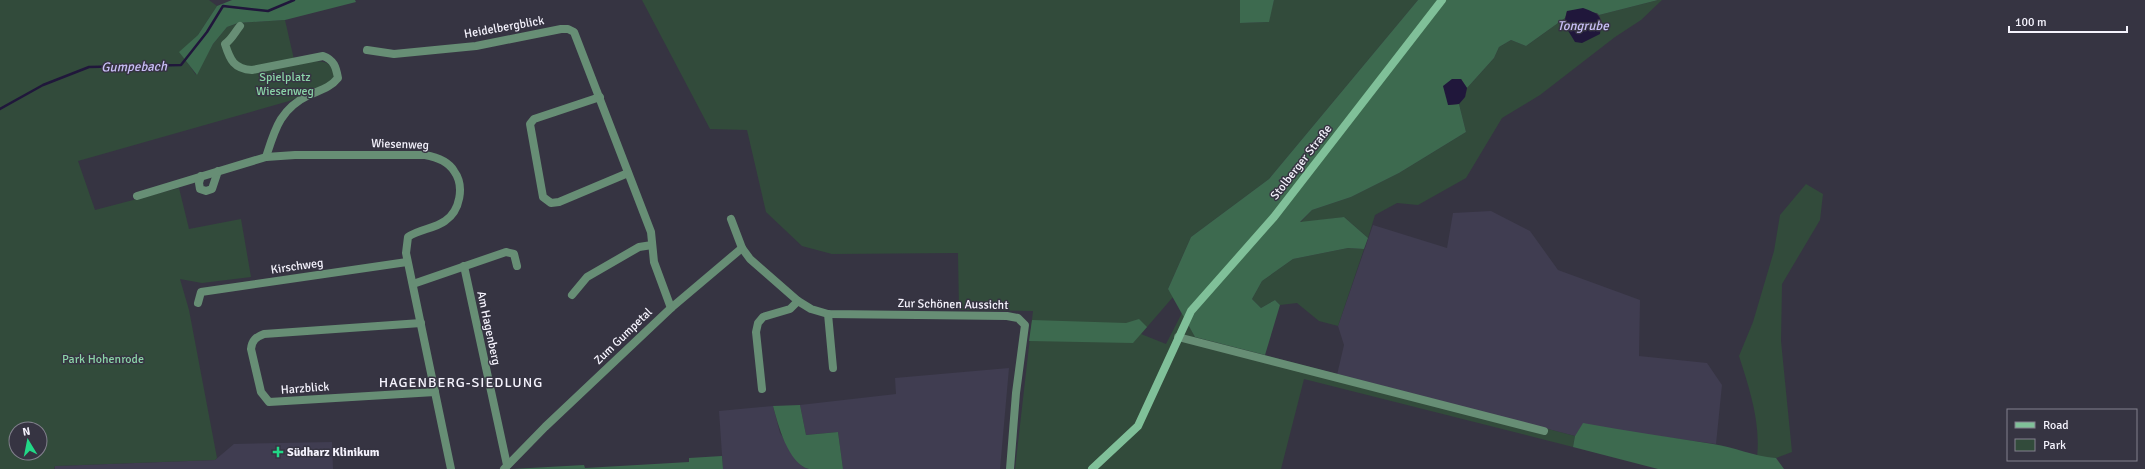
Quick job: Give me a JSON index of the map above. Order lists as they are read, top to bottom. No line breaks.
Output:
{"streets":{"main road":["Stolberger Straße"],"street":["Heidelbergblick","Wiesenweg","Kirschweg","Zur Schönen Aussicht","Am Hagenberg","Zum Gumpetal","Harzblick"]},"crossings":[["Heidelbergblick","Zum Gumpetal"],["Wiesenweg","Kirschweg"],["Zur Schönen Aussicht","Zum Gumpetal"],["Am Hagenberg","Zum Gumpetal"]],"districts":["HAGENBERG-SIEDLUNG"],"water":["Tongrube","Gumpebach"],"parks":["Spielplatz Wiesenweg","Park Hohenrode"],"places":{"health":["Südharz Klinikum"]},"legend":["Road","Park"],"scale_bar":"100 m","north":"top"}
